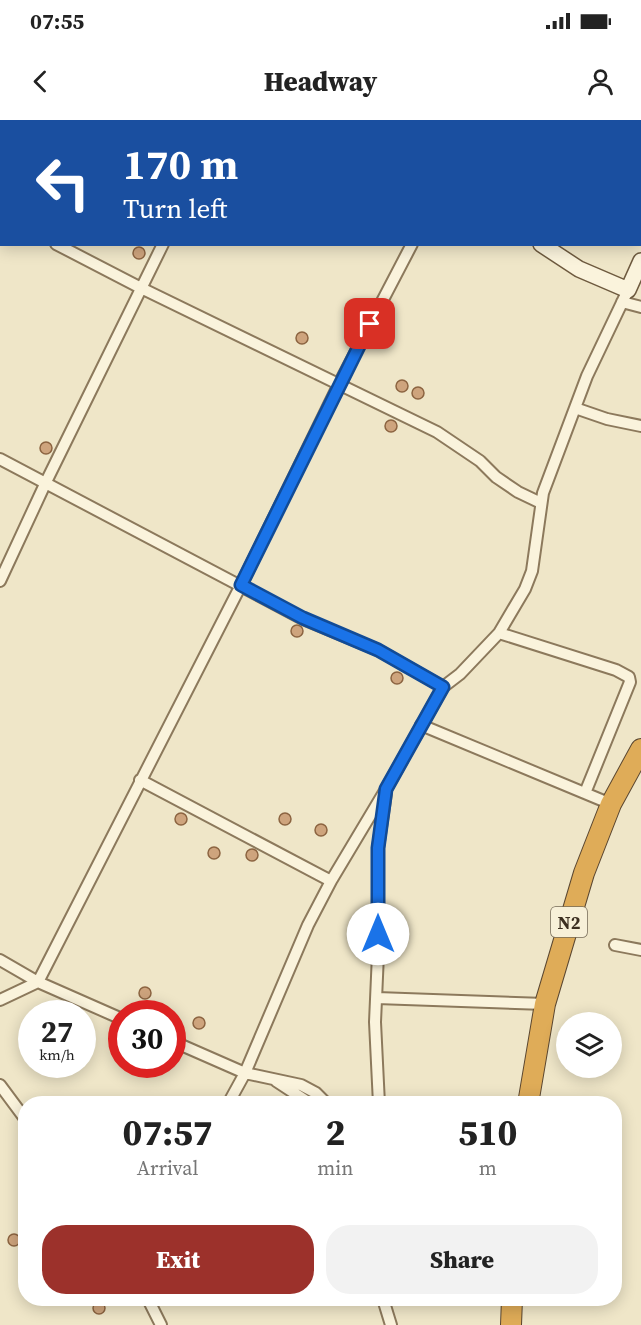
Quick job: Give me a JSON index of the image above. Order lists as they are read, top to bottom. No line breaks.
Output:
{"streets":{"highway":["N2"]},"page":{"status":"07:55","header":"Headway","turn":["170 m","Turn left"],"speed":"27 km/h","limit":"30","eta":["07:57","Arrival","2","min","510","m"],"buttons":["Exit","Share"]}}
